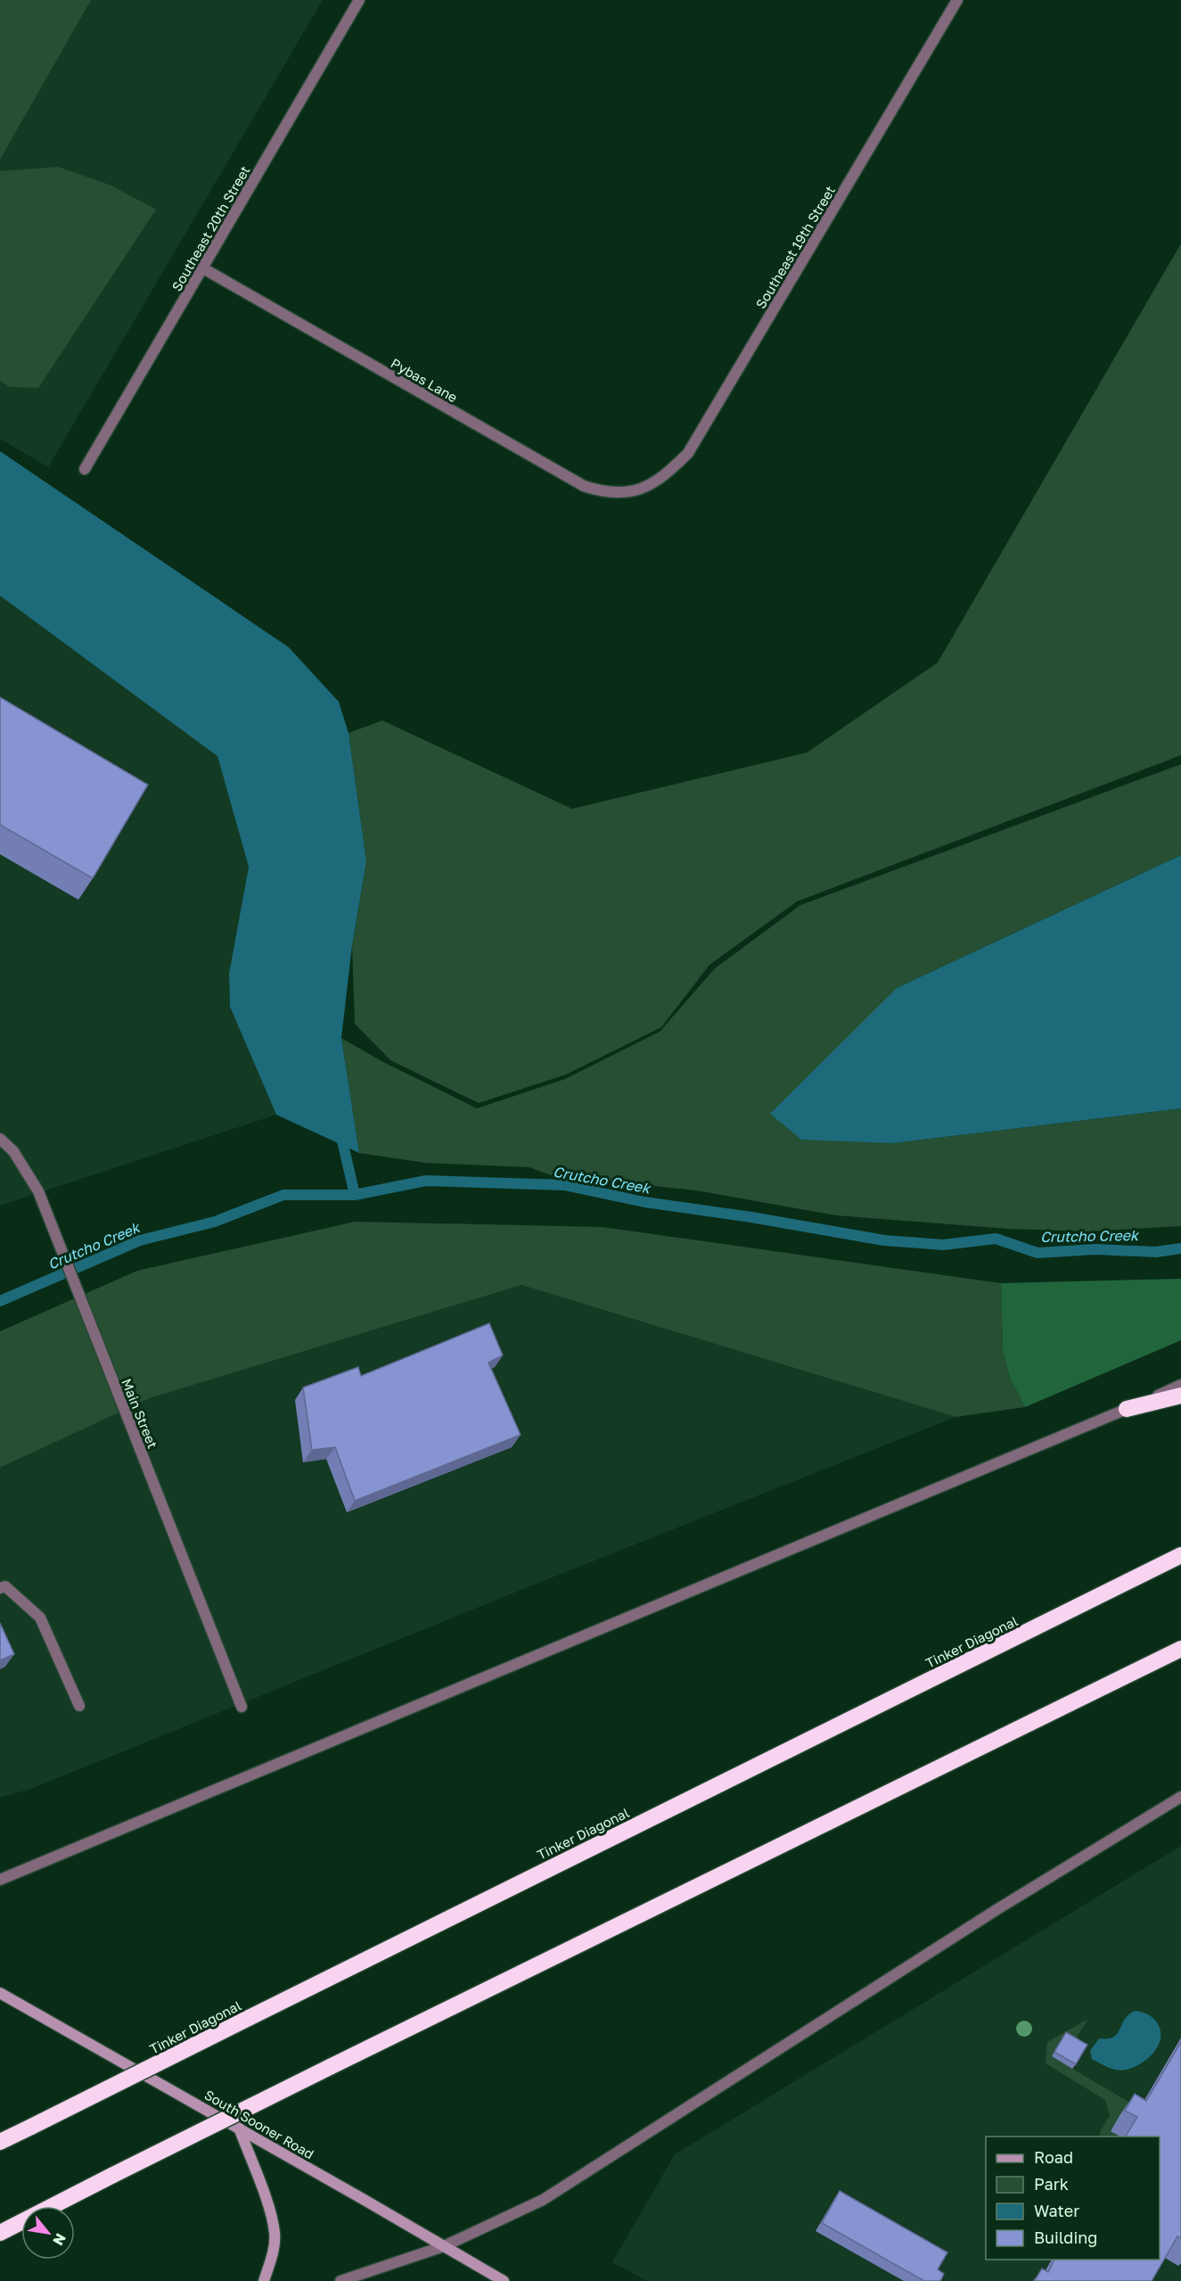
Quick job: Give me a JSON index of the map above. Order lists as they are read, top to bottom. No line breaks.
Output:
{"streets":{"highway":["Tinker Diagonal"],"main road":["South Sooner Road"],"street":["Southeast 20th Street","Southeast 19th Street","Pybas Lane","Main Street"]},"crossings":[["Southeast 20th Street","Pybas Lane"],["Southeast 19th Street","Pybas Lane"]],"water":["Crutcho Creek"],"legend":["Road","Park","Water","Building"],"north":"bottom right"}
